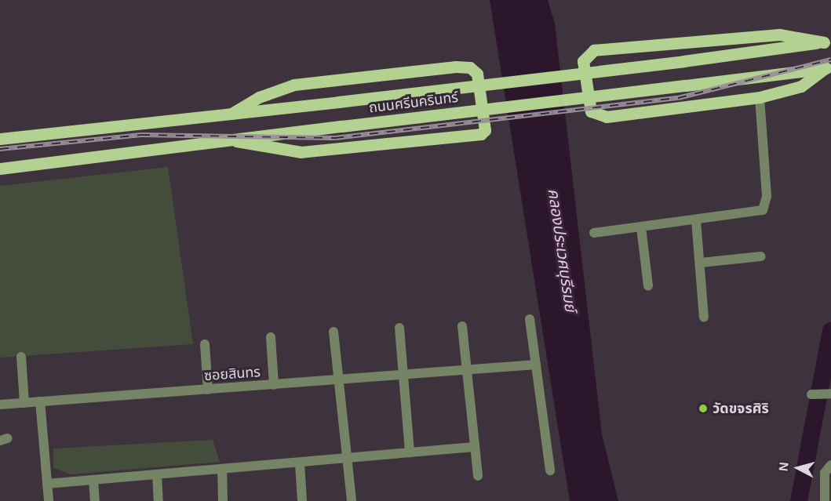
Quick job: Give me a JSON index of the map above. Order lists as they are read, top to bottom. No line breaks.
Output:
{"streets":{"main road":["ถนนศรีนครินทร์"],"street":["ซอยสินทร"]},"water":["คลองประเวศบุรีรมย์"],"places":["วัดขจรศิริ"],"north":"left"}
